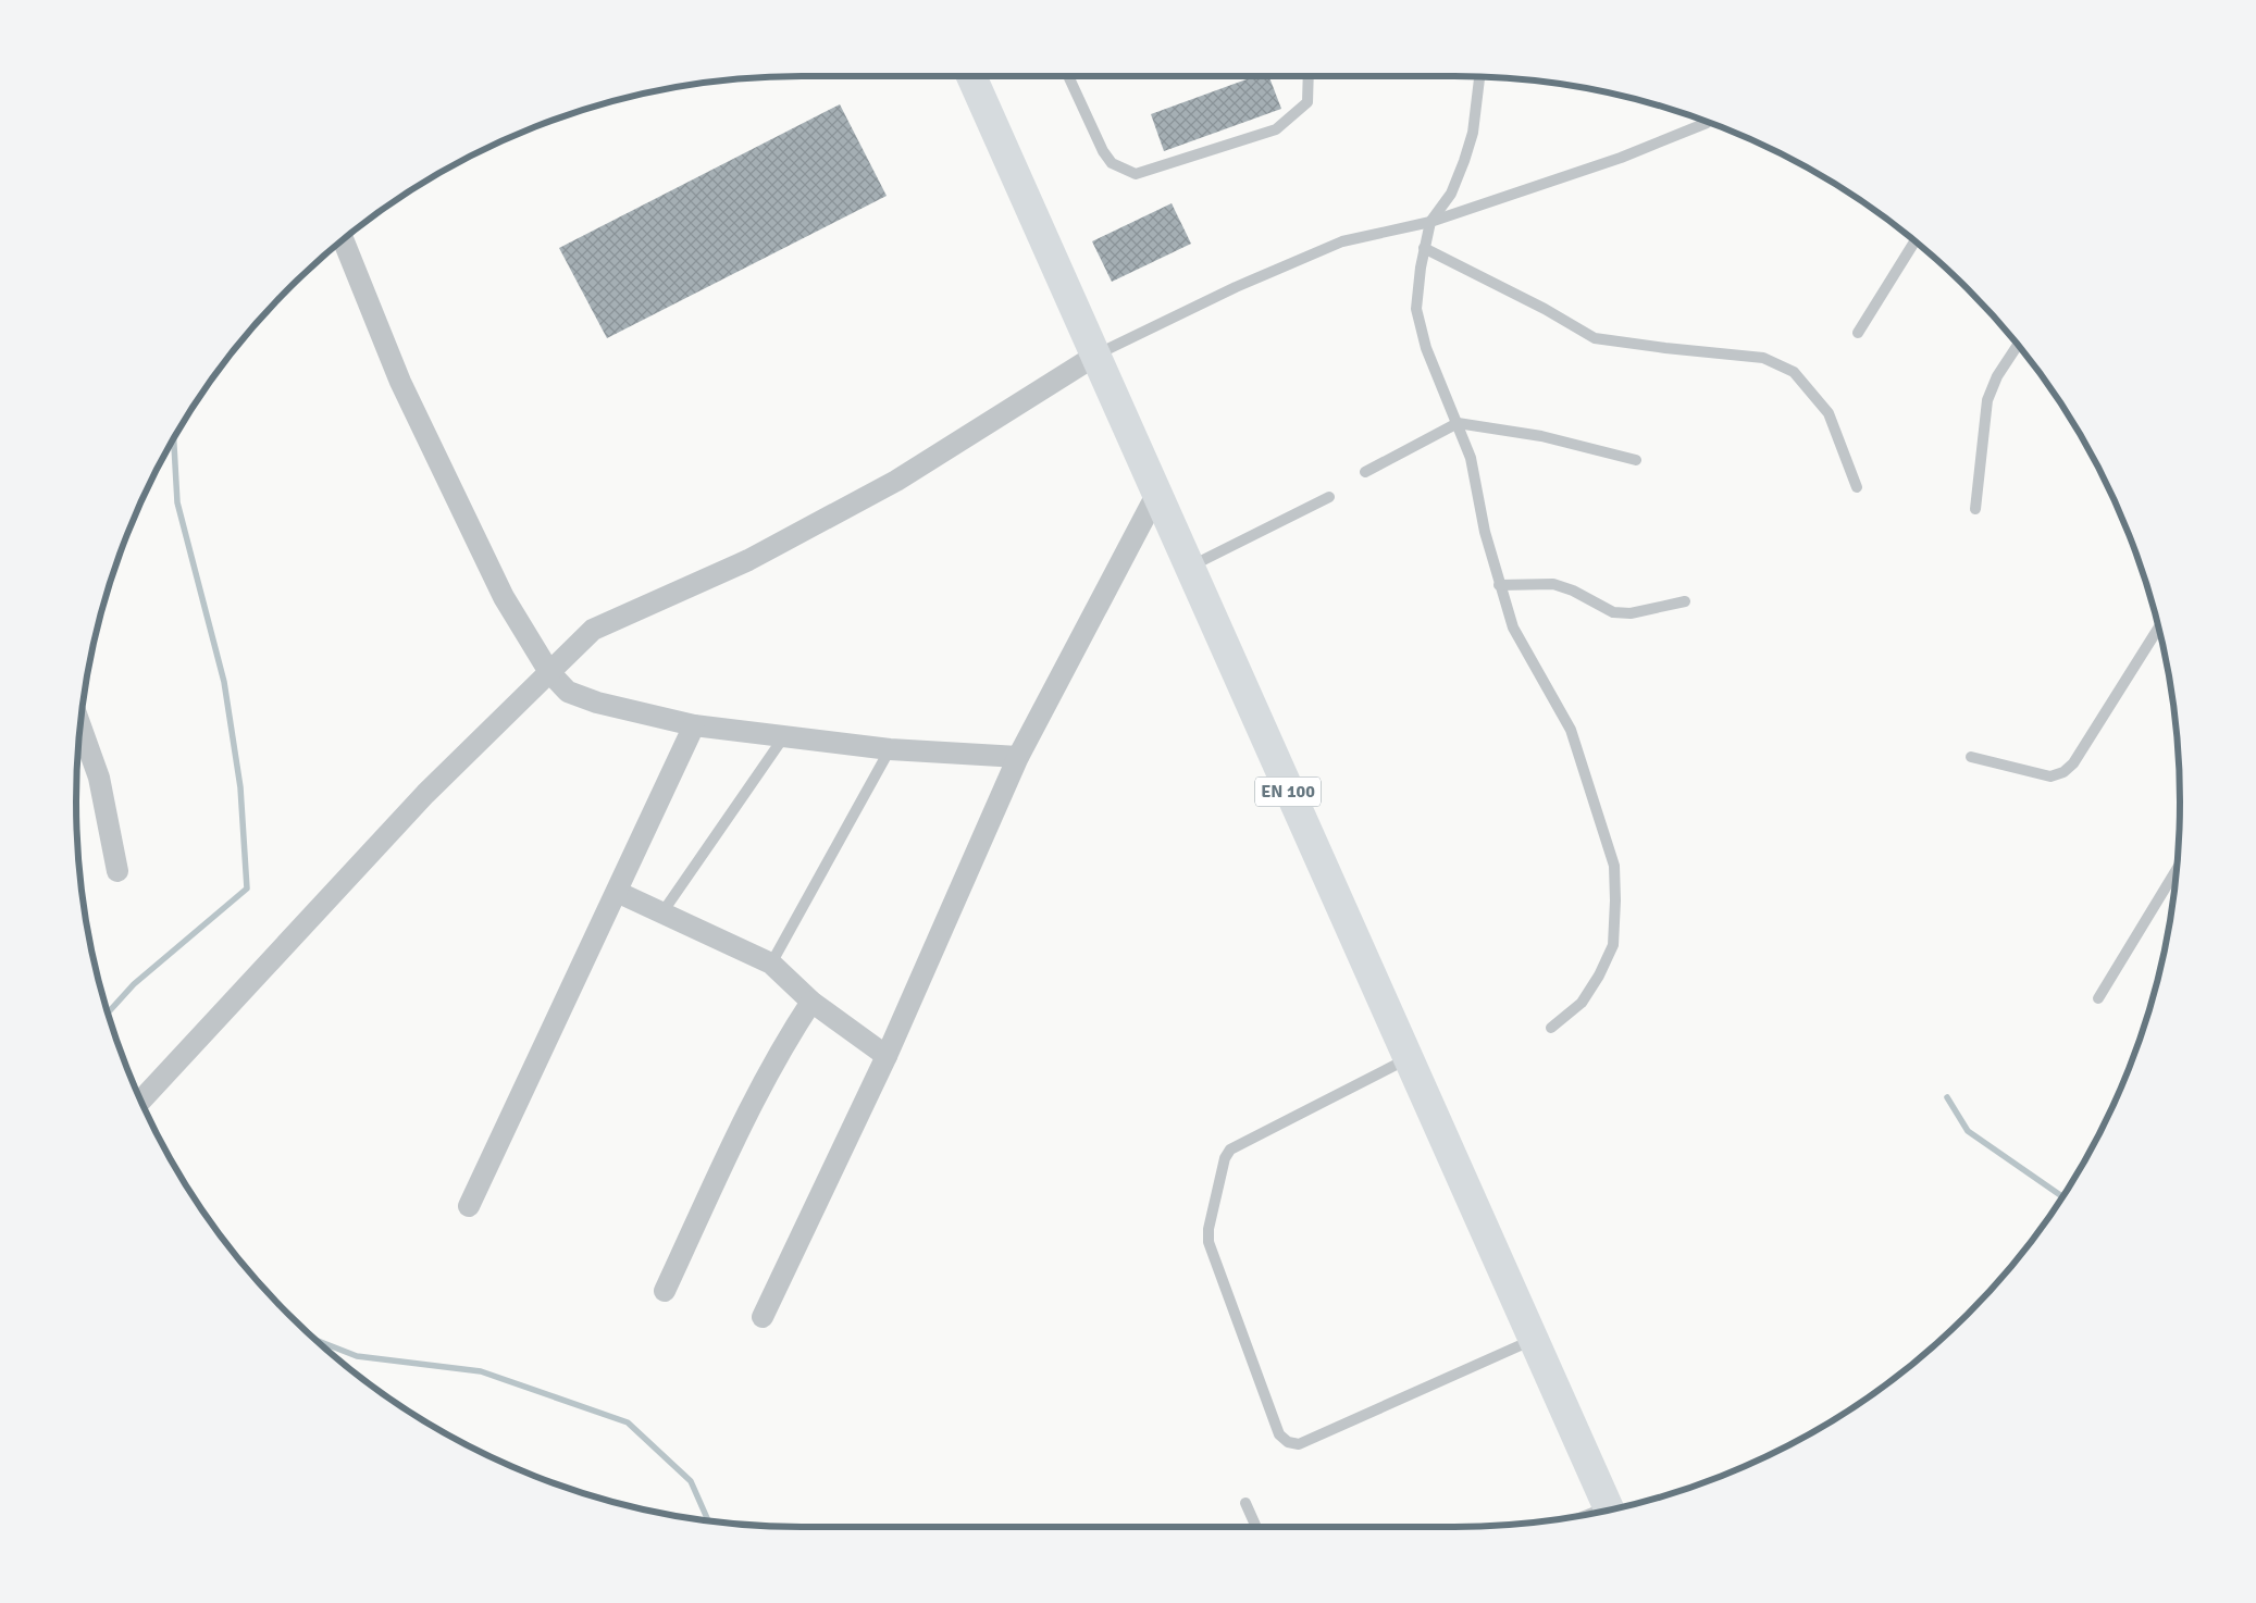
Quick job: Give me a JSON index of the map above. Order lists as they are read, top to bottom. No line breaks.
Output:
{"streets":{"main road":["EN 100"]}}
